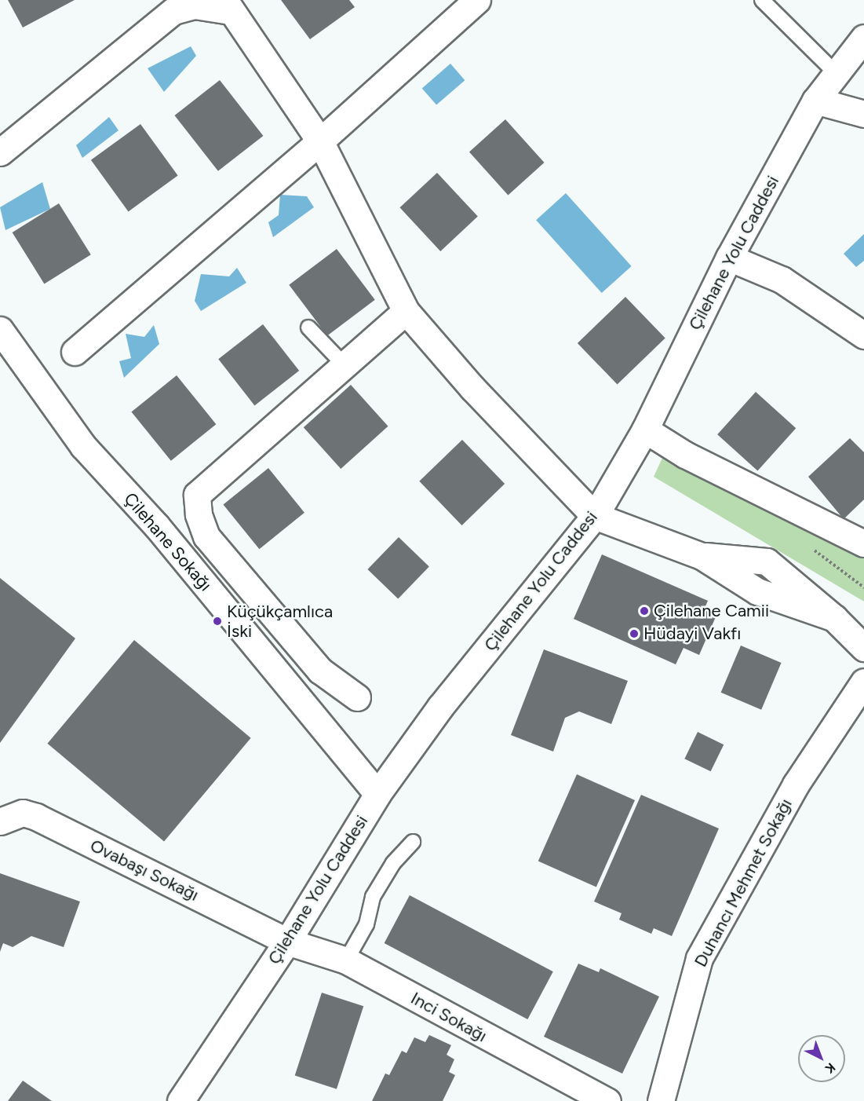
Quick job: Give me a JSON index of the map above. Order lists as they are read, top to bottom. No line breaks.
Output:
{"streets":{"street":["Çilehane Yolu Caddesi","Çilehane Sokağı","Ovabaşı Sokağı","Duhancı Mehmet Sokağı","Inci Sokağı"]},"crossings":[["Çilehane Yolu Caddesi","Çilehane Sokağı"],["Çilehane Yolu Caddesi","Ovabaşı Sokağı"],["Çilehane Yolu Caddesi","Inci Sokağı"],["Ovabaşı Sokağı","Inci Sokağı"]],"places":["Çilehane Camii","Küçükçamlıca İski","Hüdayi Vakfı"],"north":"bottom right"}
